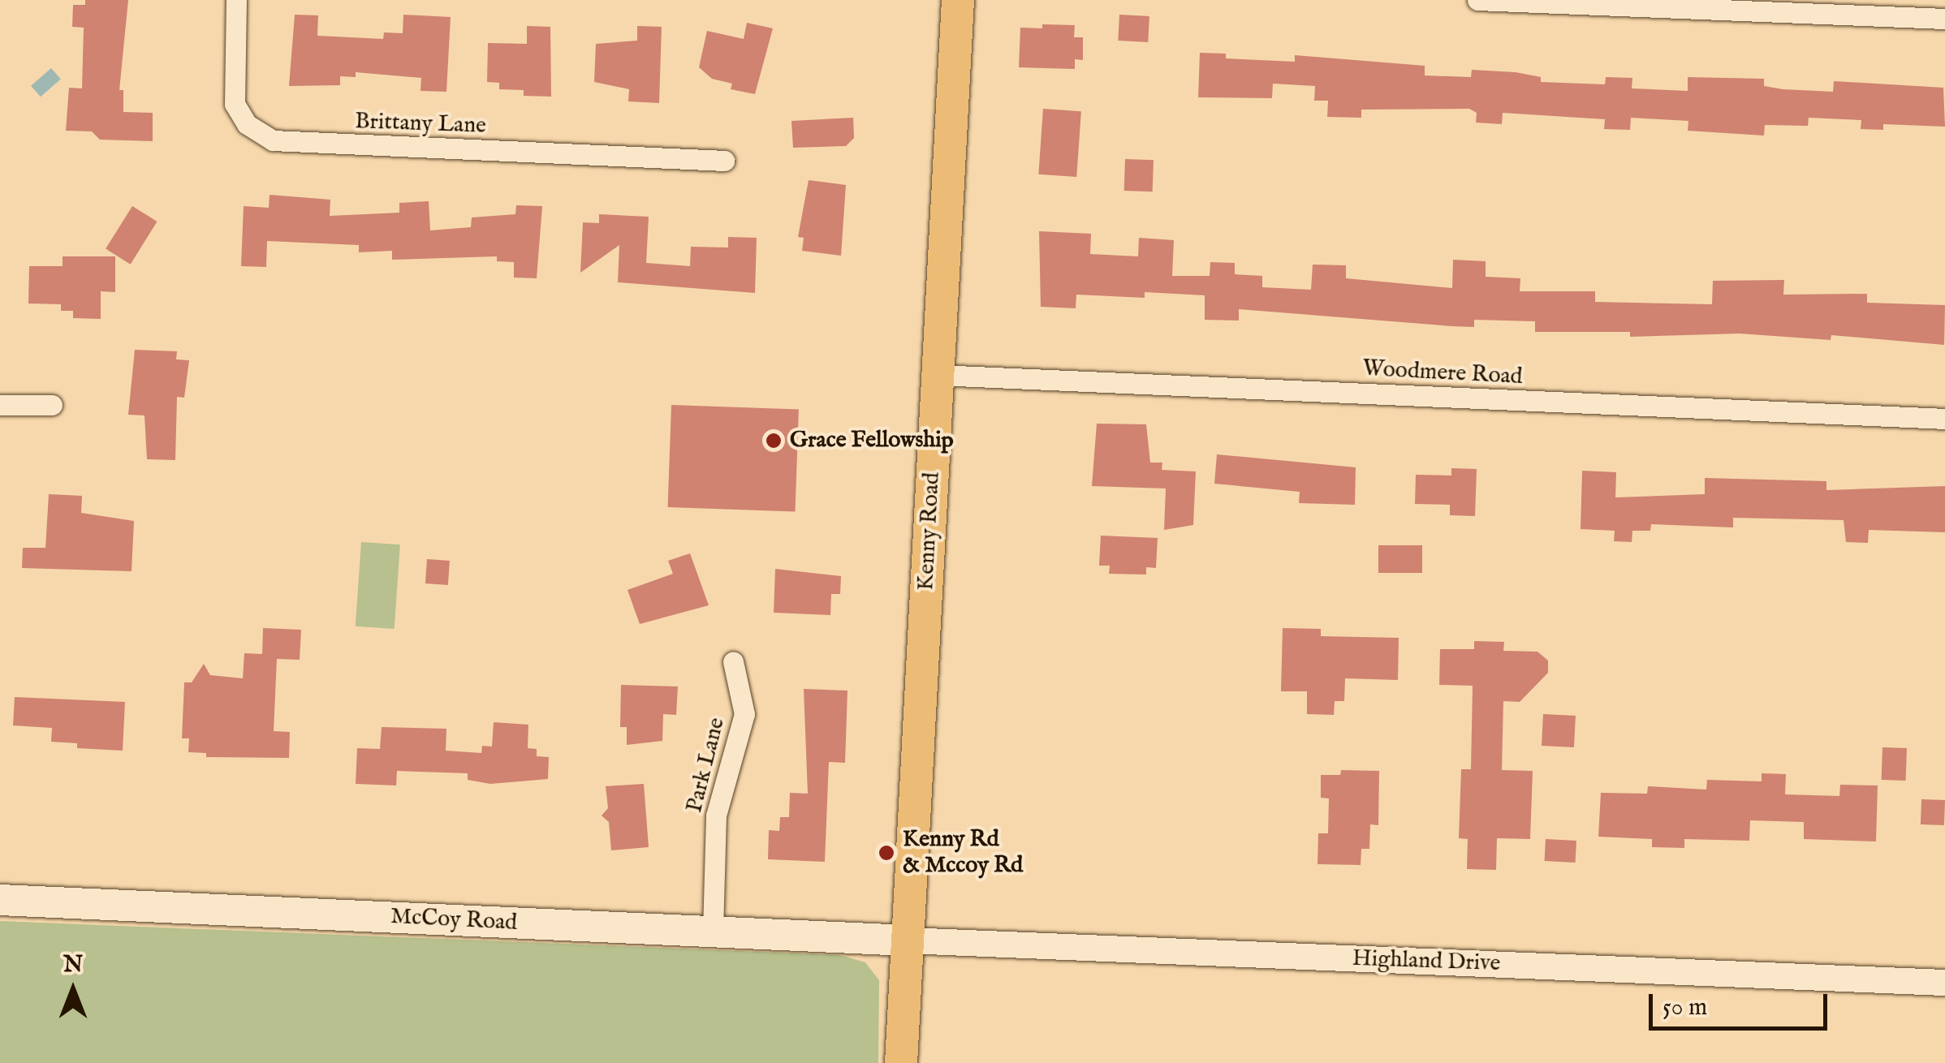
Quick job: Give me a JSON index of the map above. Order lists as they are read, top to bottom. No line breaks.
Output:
{"streets":{"main road":["Kenny Road","McCoy Road"],"street":["Brittany Lane","Woodmere Road","Park Lane","Highland Drive"]},"crossings":[["Woodmere Road","Kenny Road"],["Kenny Road","McCoy Road"],["Kenny Road","Highland Drive"],["Park Lane","McCoy Road"],["McCoy Road","Highland Drive"]],"places":["Grace Fellowship","Kenny Rd & Mccoy Rd"],"scale_bar":"50 m","north":"top"}
